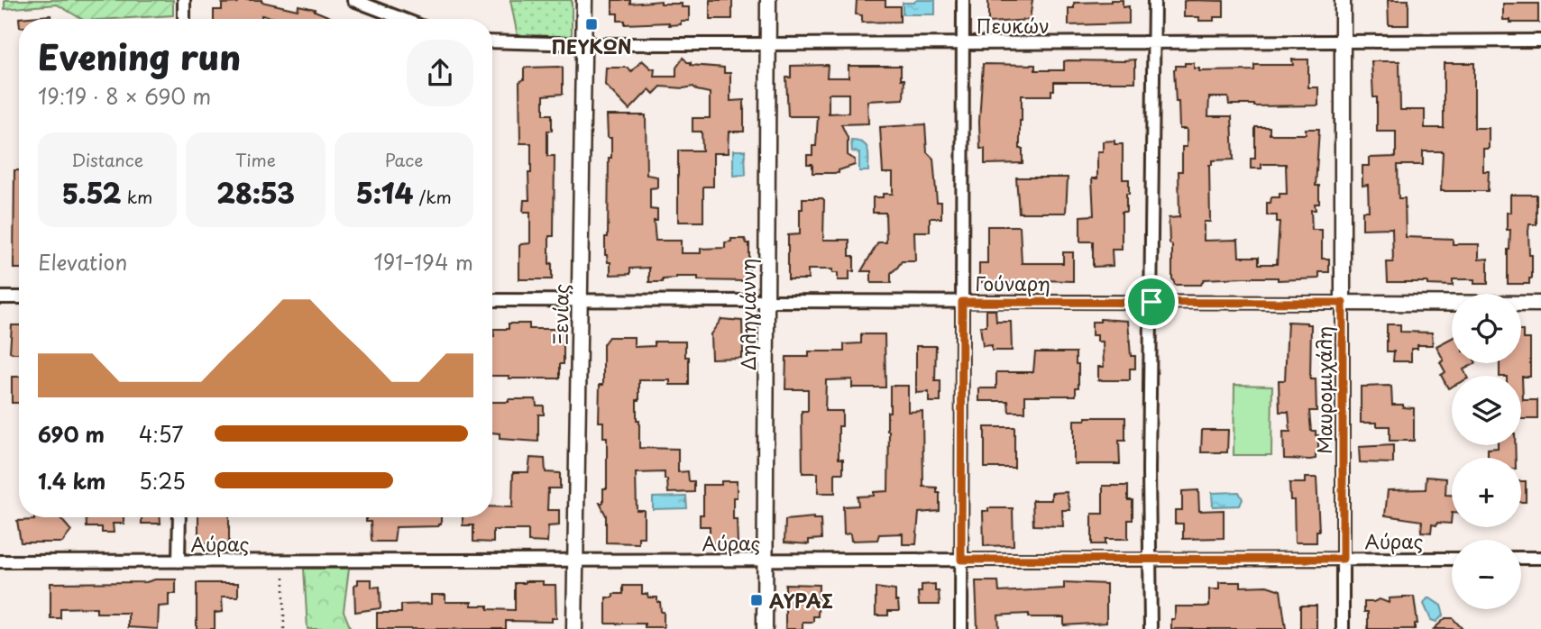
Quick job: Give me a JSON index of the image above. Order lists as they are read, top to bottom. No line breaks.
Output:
{"streets":{"street":["Πευκών","Γούναρη","Ξενίας","Δηληγιάννη","Μαυρομιχάλη","Αύρας"]},"crossings":[["Πευκών","Ξενίας"],["Πευκών","Δηληγιάννη"],["Πευκών","Μαυρομιχάλη"],["Γούναρη","Ξενίας"],["Γούναρη","Δηληγιάννη"],["Γούναρη","Μαυρομιχάλη"],["Ξενίας","Αύρας"],["Δηληγιάννη","Αύρας"],["Μαυρομιχάλη","Αύρας"]],"places":{"transit":["ΠΕΥΚΩΝ","ΑΥΡΑΣ"]},"page":{"heading":["Evening run","19:19 · 8 × 690 m"],"stats":[["Distance","5.52 km"],["Time","28:53"],["Pace","5:14 /km"]],"chart":["Elevation","191–194 m"],"map_buttons":["+","−"],"list":[{"name":"690 m","note":"4:57"},{"name":"1.4 km","note":"5:25"}]}}
